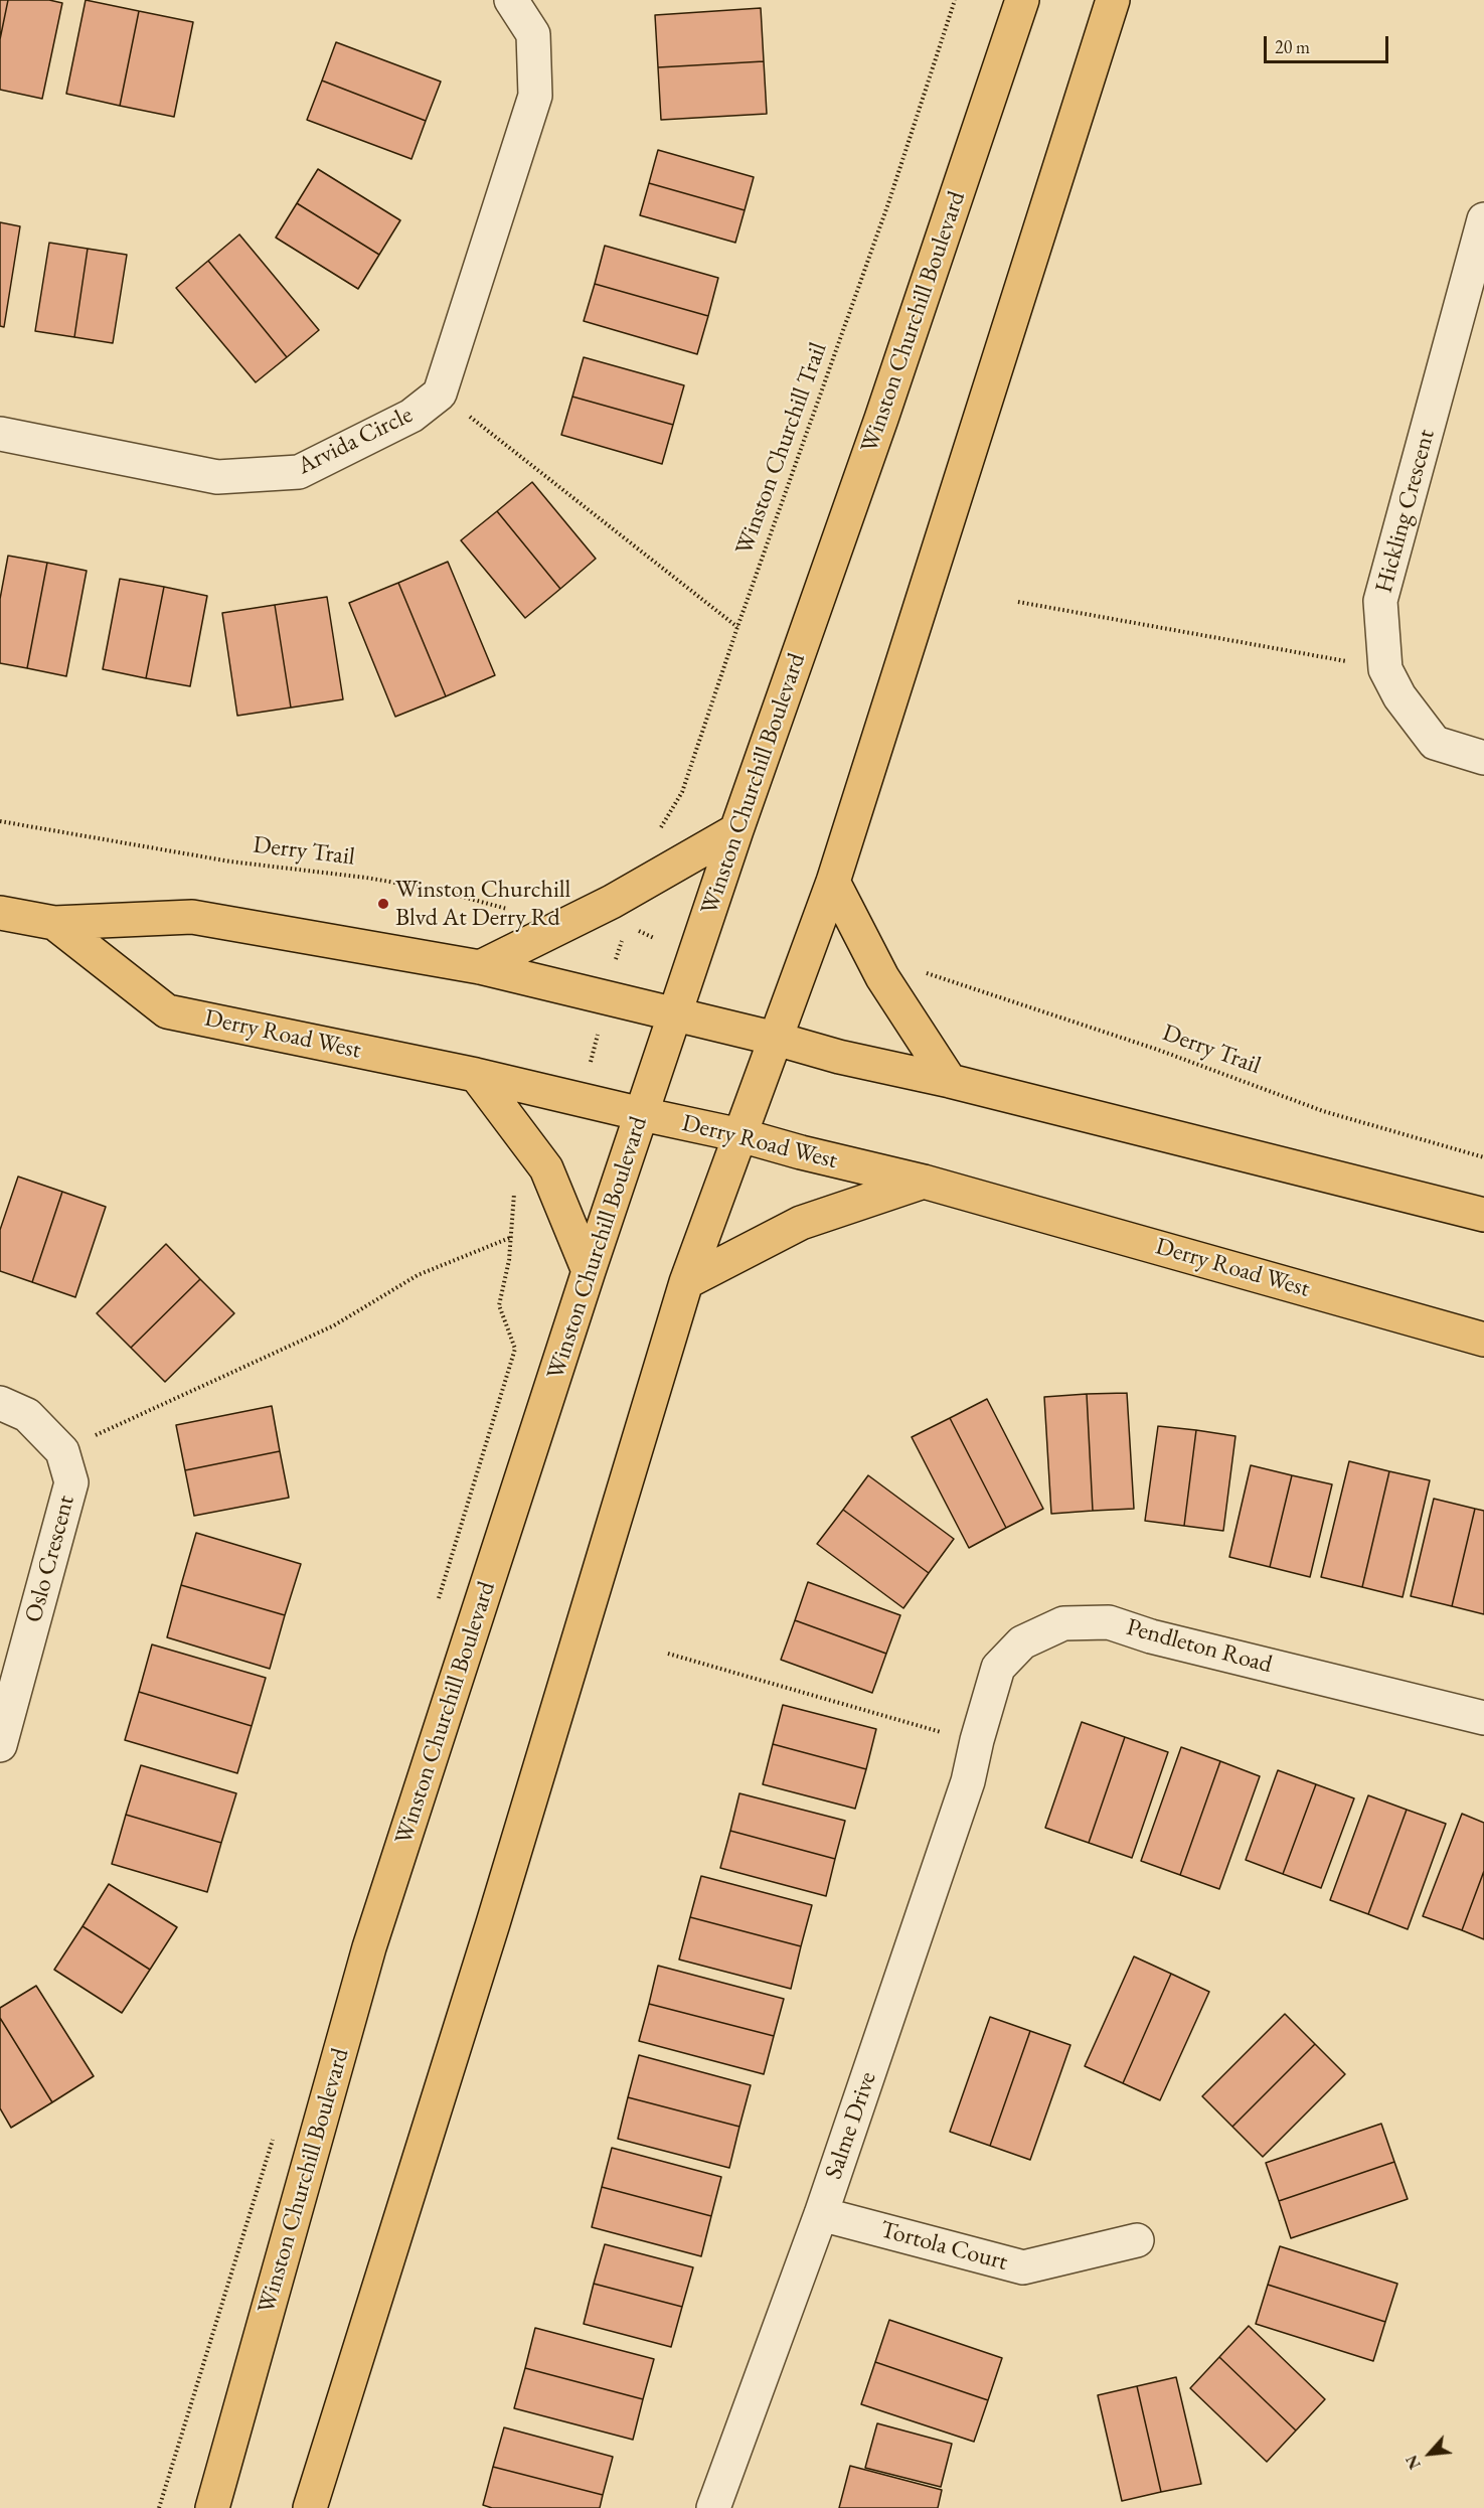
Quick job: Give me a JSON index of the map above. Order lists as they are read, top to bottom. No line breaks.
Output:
{"streets":{"main road":["Winston Churchill Boulevard","Derry Road West"],"street":["Arvida Circle","Hickling Crescent","Oslo Crescent","Pendleton Road","Salme Drive","Tortola Court"],"path":["Winston Churchill Trail","Derry Trail"]},"crossings":[["Winston Churchill Boulevard","Derry Road West"],["Pendleton Road","Salme Drive"],["Salme Drive","Tortola Court"]],"places":["Winston Churchill Blvd At Derry Rd"],"scale_bar":"20 m","north":"bottom left"}
